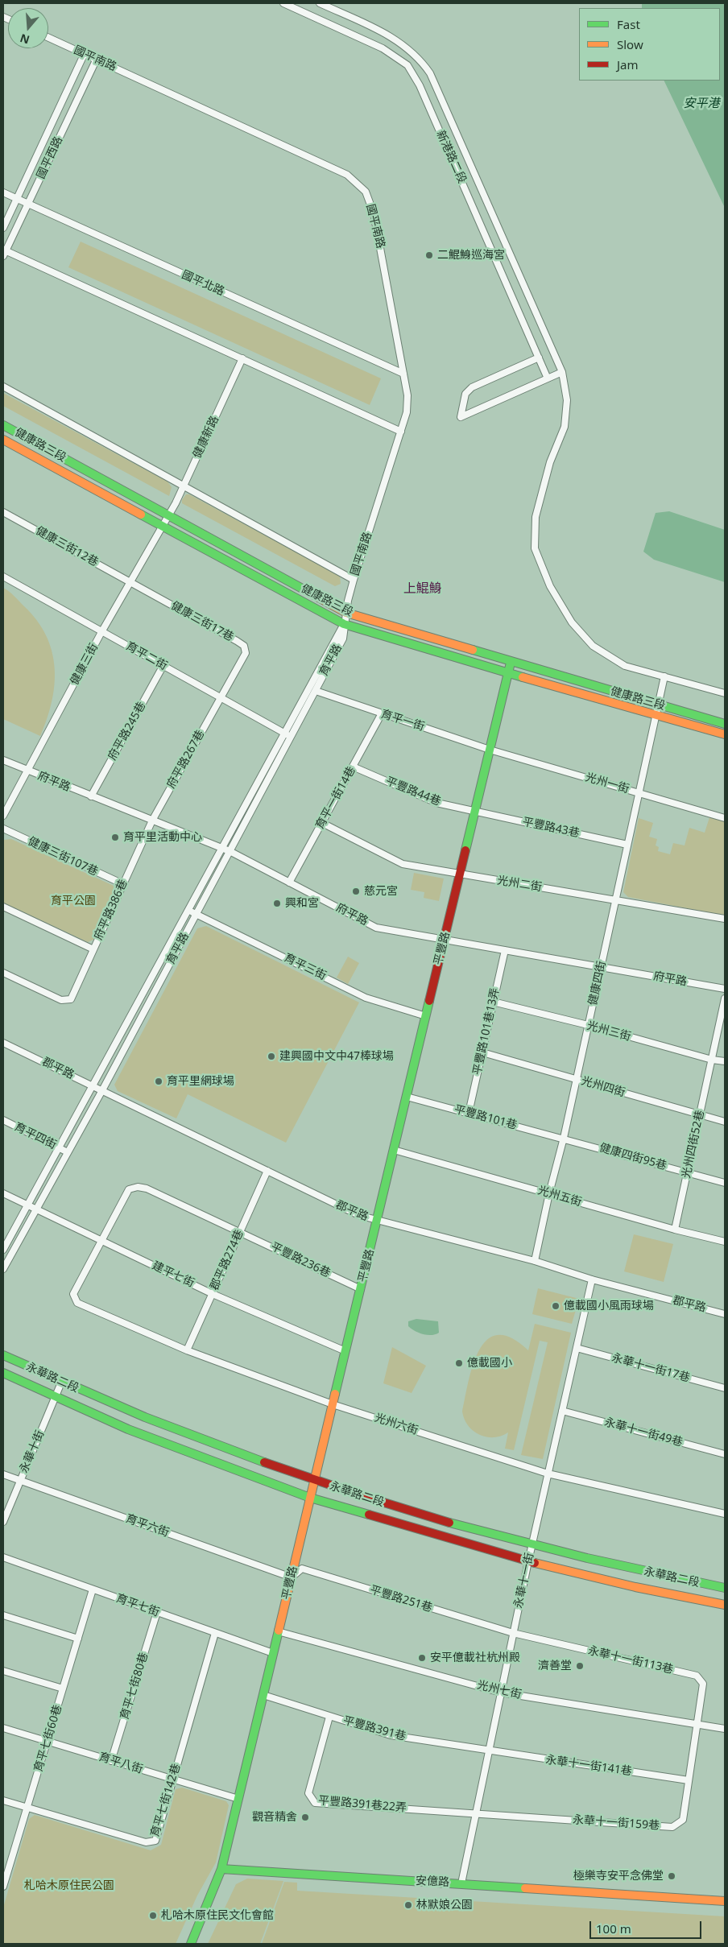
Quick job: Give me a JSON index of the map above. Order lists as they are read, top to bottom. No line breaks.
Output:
{"streets":{"street":["國平南路","新港路二段","國平西路","國平北路","健康新路","健康路三段","健康三街12巷","健康三街17巷","育平二街","育平路","健康三街","育平一街","府平路245巷","府平路267巷","府平路","光州一街","平豐路44巷","育平一街14巷","平豐路43巷","健康三街107巷","光州二街","府平路386巷","平豐路","育平三街","健康四街","平豐路101巷13弄","光州三街","郡平路","光州四街","平豐路101巷","育平四街","光州四街52巷","健康四街95巷","光州五街","郡平路274巷","平豐路236巷","建平七街","永華十一街17巷","永華路二段","光州六街","永華十一街49巷","永華十街","育平六街","永華十一街","平豐路251巷","育平七街","永華十一街113巷","育平七街80巷","光州七街","平豐路391巷","育平七街60巷","育平八街","永華十一街141巷","育平七街142巷","平豐路391巷22弄","永華十一街159巷","安億路"]},"crossings":[["國平南路","國平西路"],["國平南路","國平北路"],["國平南路","健康路三段"],["國平南路","育平路"],["新港路二段","健康四街"],["國平西路","國平北路"],["健康新路","健康路三段"],["健康新路","健康三街"],["健康路三段","育平路"],["健康路三段","健康三街"],["健康路三段","平豐路"],["健康路三段","健康四街"],["健康三街12巷","健康三街17巷"],["健康三街12巷","健康三街"],["健康三街17巷","育平二街"],["健康三街17巷","健康三街"],["健康三街17巷","府平路267巷"],["育平二街","育平路"],["育平二街","健康三街"],["育平二街","府平路245巷"],["育平二街","府平路267巷"],["育平路","育平一街"],["育平路","府平路"],["育平路","育平三街"],["育平路","郡平路"],["育平路","育平四街"],["育平路","建平七街"],["健康三街","府平路"],["育平一街","光州一街"],["育平一街","育平一街14巷"],["育平一街","平豐路"],["府平路245巷","府平路"],["府平路267巷","府平路"],["府平路267巷","府平路386巷"],["府平路","育平一街14巷"],["府平路","府平路386巷"],["府平路","平豐路"],["府平路","健康四街"],["府平路","平豐路101巷13弄"],["光州一街","平豐路"],["光州一街","健康四街"],["平豐路44巷","育平一街14巷"],["平豐路44巷","平豐路43巷"],["平豐路44巷","平豐路"],["育平一街14巷","光州二街"],["平豐路43巷","平豐路"],["平豐路43巷","健康四街"],["健康三街107巷","府平路386巷"],["光州二街","平豐路"],["光州二街","健康四街"],["平豐路","育平三街"],["平豐路","郡平路"],["平豐路","平豐路101巷"],["平豐路","光州五街"],["平豐路","平豐路236巷"],["平豐路","建平七街"],["平豐路","永華路二段"],["平豐路","光州六街"],["平豐路","育平六街"],["平豐路","平豐路251巷"],["平豐路","育平七街"],["平豐路","光州七街"],["平豐路","平豐路391巷"],["平豐路","育平八街"],["平豐路","安億路"],["健康四街","光州三街"],["健康四街","郡平路"],["健康四街","光州四街"],["健康四街","平豐路101巷"],["健康四街","健康四街95巷"],["健康四街","光州五街"],["平豐路101巷13弄","光州三街"],["平豐路101巷13弄","光州四街"],["平豐路101巷13弄","平豐路101巷"],["光州三街","光州四街52巷"],["郡平路","郡平路274巷"],["郡平路","永華十一街"],["光州四街","光州四街52巷"],["平豐路101巷","健康四街95巷"],["光州四街52巷","健康四街95巷"],["光州四街52巷","光州五街"],["郡平路274巷","平豐路236巷"],["郡平路274巷","建平七街"],["郡平路274巷","光州六街"],["平豐路236巷","建平七街"],["平豐路236巷","光州六街"],["永華十一街17巷","永華十一街"],["永華路二段","永華十街"],["永華路二段","永華十一街"],["光州六街","永華十一街"],["永華十一街49巷","永華十一街"],["永華十街","育平六街"],["育平六街","平豐路251巷"],["永華十一街","平豐路251巷"],["永華十一街","永華十一街113巷"],["永華十一街","光州七街"],["永華十一街","平豐路391巷"],["永華十一街","永華十一街141巷"],["永華十一街","平豐路391巷22弄"],["永華十一街","永華十一街159巷"],["永華十一街","安億路"],["平豐路251巷","永華十一街113巷"],["育平七街","育平七街80巷"],["育平七街","育平七街60巷"],["育平七街","育平七街142巷"],["永華十一街113巷","光州七街"],["永華十一街113巷","永華十一街159巷"],["育平七街80巷","育平八街"],["光州七街","永華十一街159巷"],["平豐路391巷","永華十一街141巷"],["平豐路391巷","平豐路391巷22弄"],["育平七街60巷","育平八街"],["育平七街60巷","育平七街142巷"],["育平八街","育平七街142巷"],["永華十一街141巷","永華十一街159巷"],["平豐路391巷22弄","永華十一街159巷"]],"districts":["上鯤鯓"],"water":["安平港"],"parks":["育平公園","札哈木原住民公園"],"places":["二鯤鯓巡海宮","育平里活動中心","慈元宮","興和宮","建興國中文中47棒球場","育平里網球場","億載國小風雨球場","億載國小","安平億載社杭州殿","濟善堂","觀音精舍","極樂寺安平念佛堂","林默娘公園","札哈木原住民文化會館"],"legend":["Fast","Slow","Jam"],"scale_bar":"100 m","north":"bottom"}
